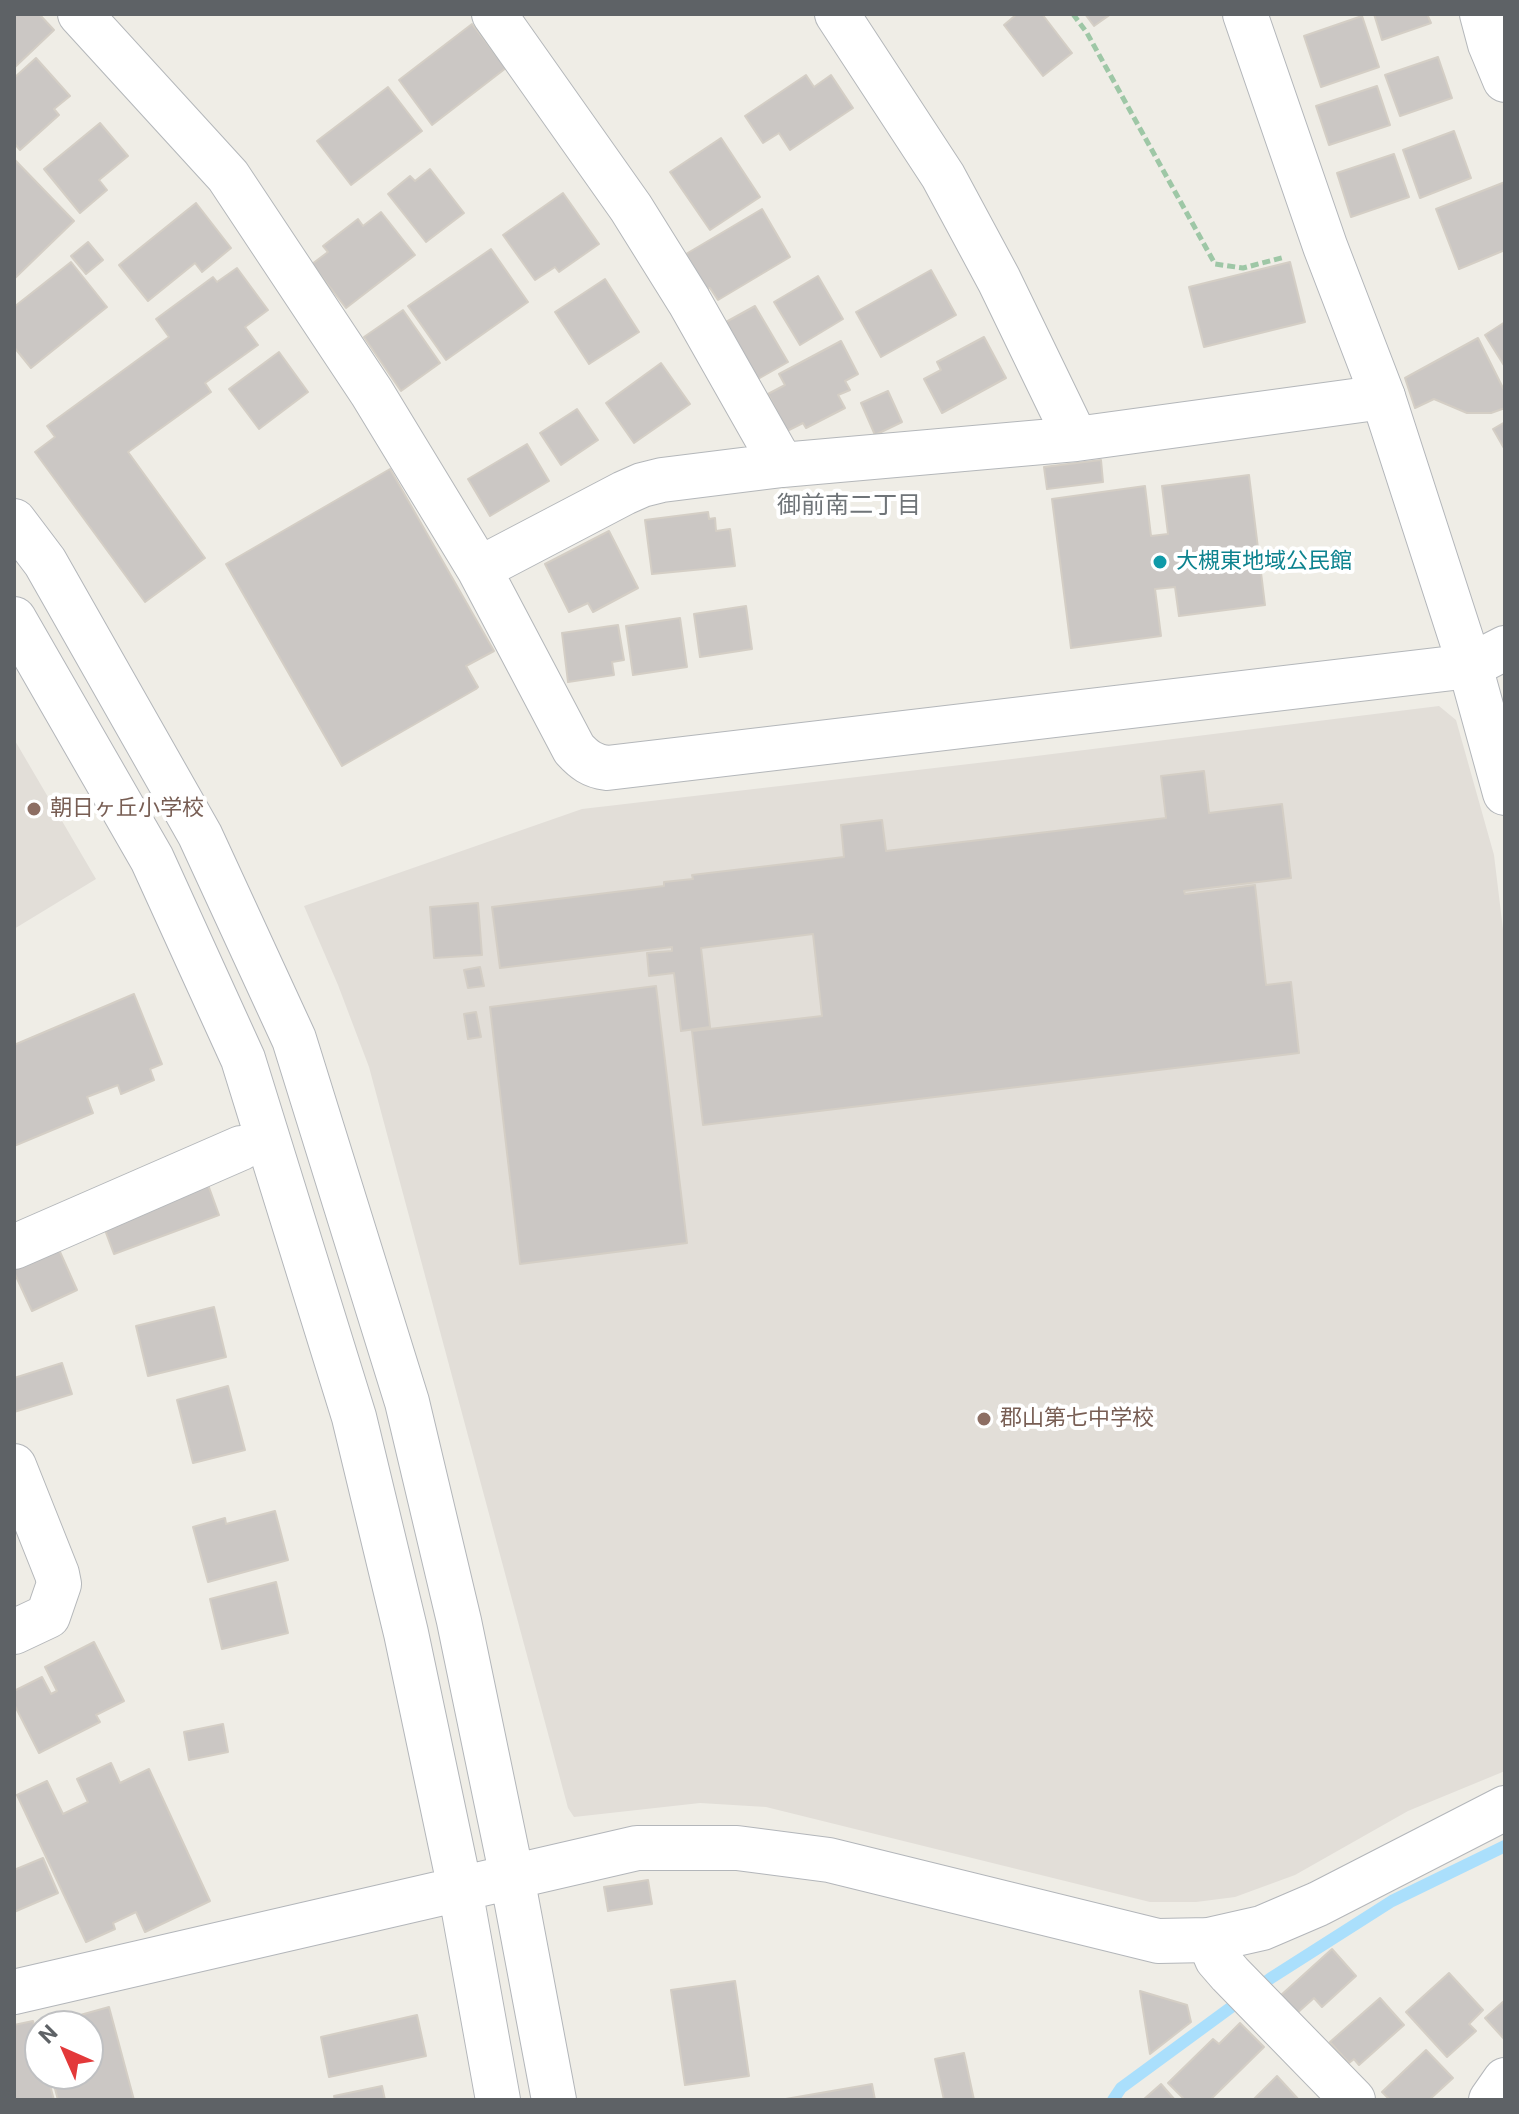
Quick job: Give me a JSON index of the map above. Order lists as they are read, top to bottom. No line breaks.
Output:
{"districts":["御前南二丁目"],"places":["大槻東地域公民館","朝日ヶ丘小学校","郡山第七中学校"],"north":"top left"}
